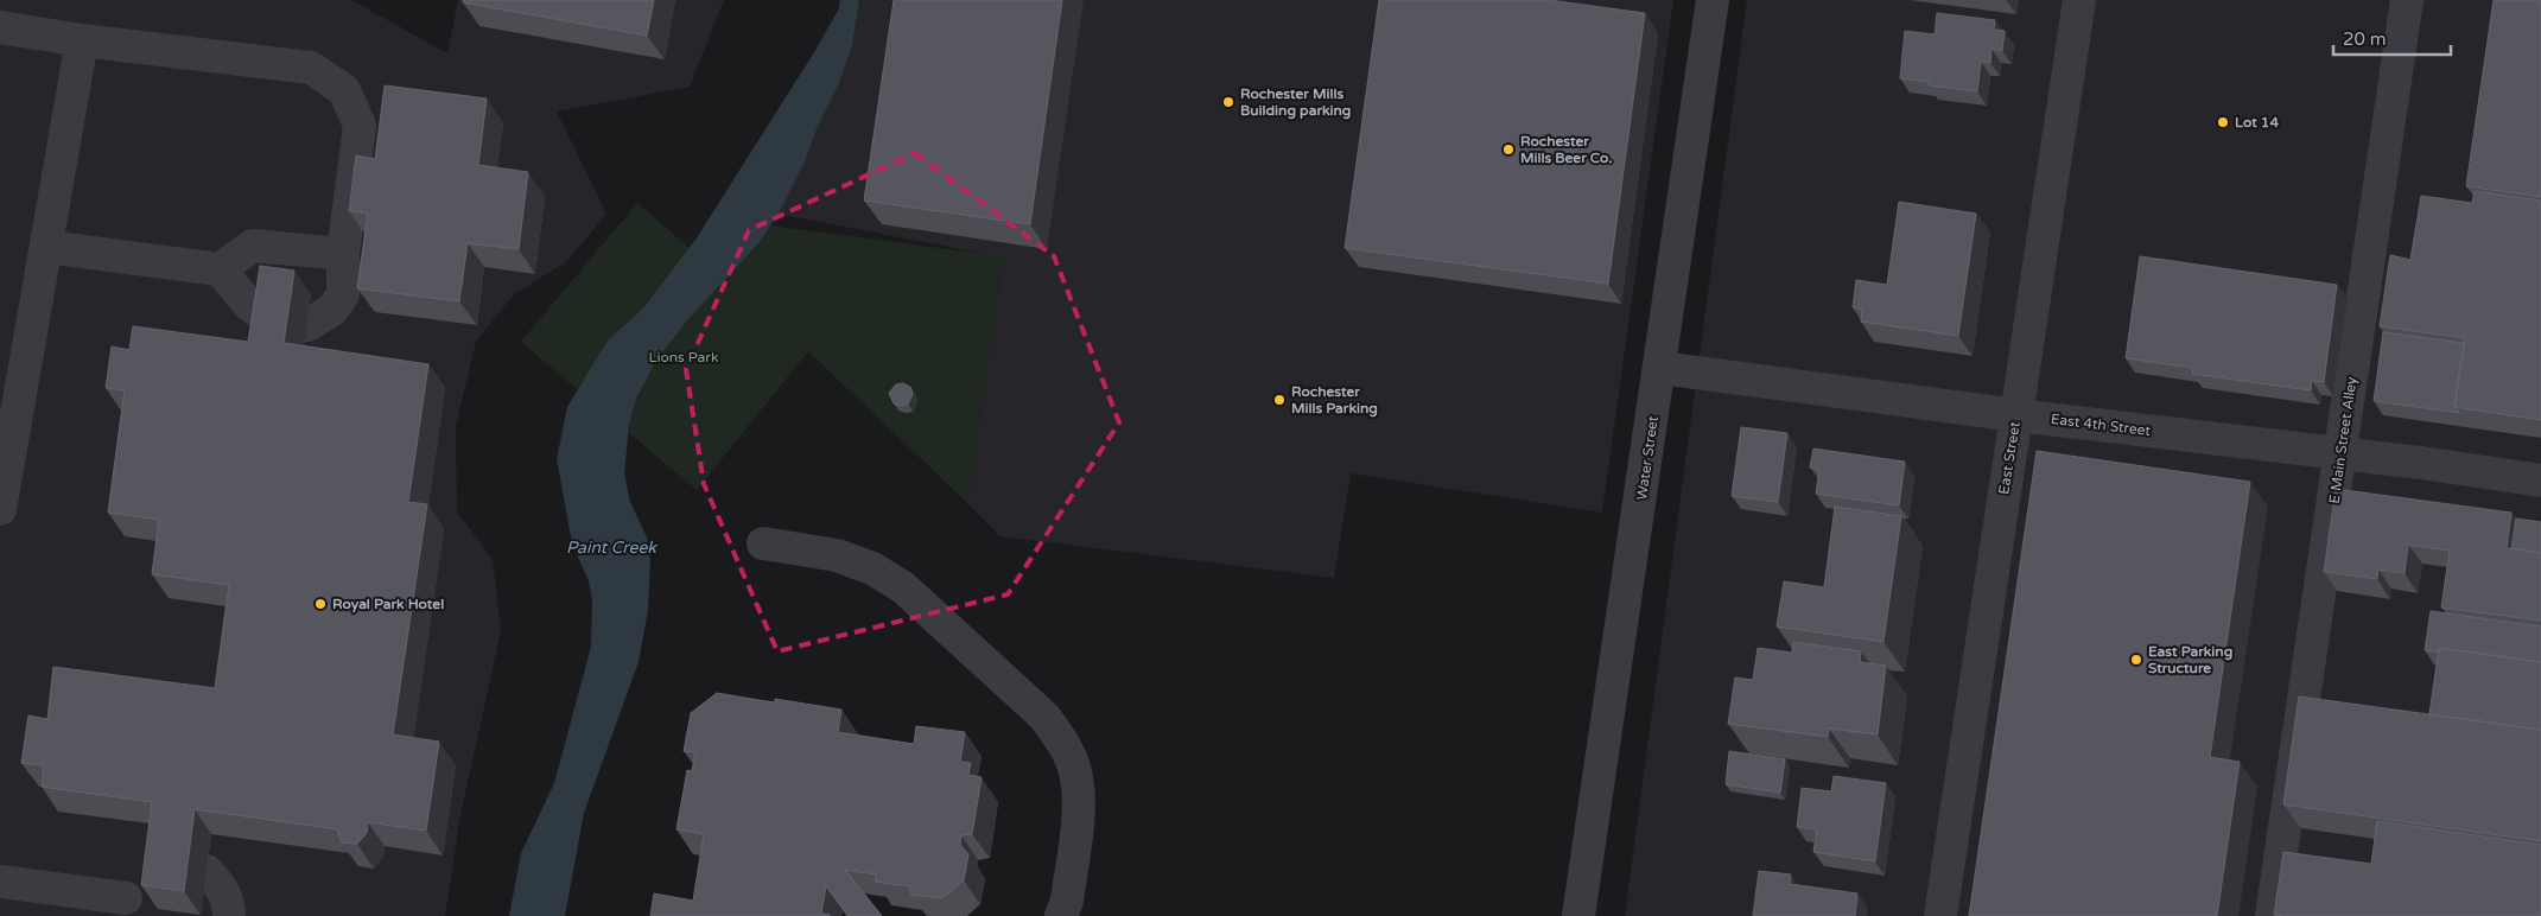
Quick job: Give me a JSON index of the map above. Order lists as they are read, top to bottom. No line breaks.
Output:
{"streets":{"street":["East 4th Street","E Main Street Alley","Water Street","East Street"]},"crossings":[["East 4th Street","E Main Street Alley"],["East 4th Street","Water Street"],["East 4th Street","East Street"]],"water":["Paint Creek"],"parks":["Lions Park"],"places":["Rochester Mills Building parking","Lot 14","Rochester Mills Beer Co.","Rochester Mills Parking","Royal Park Hotel","East Parking Structure"],"scale_bar":"20 m"}
